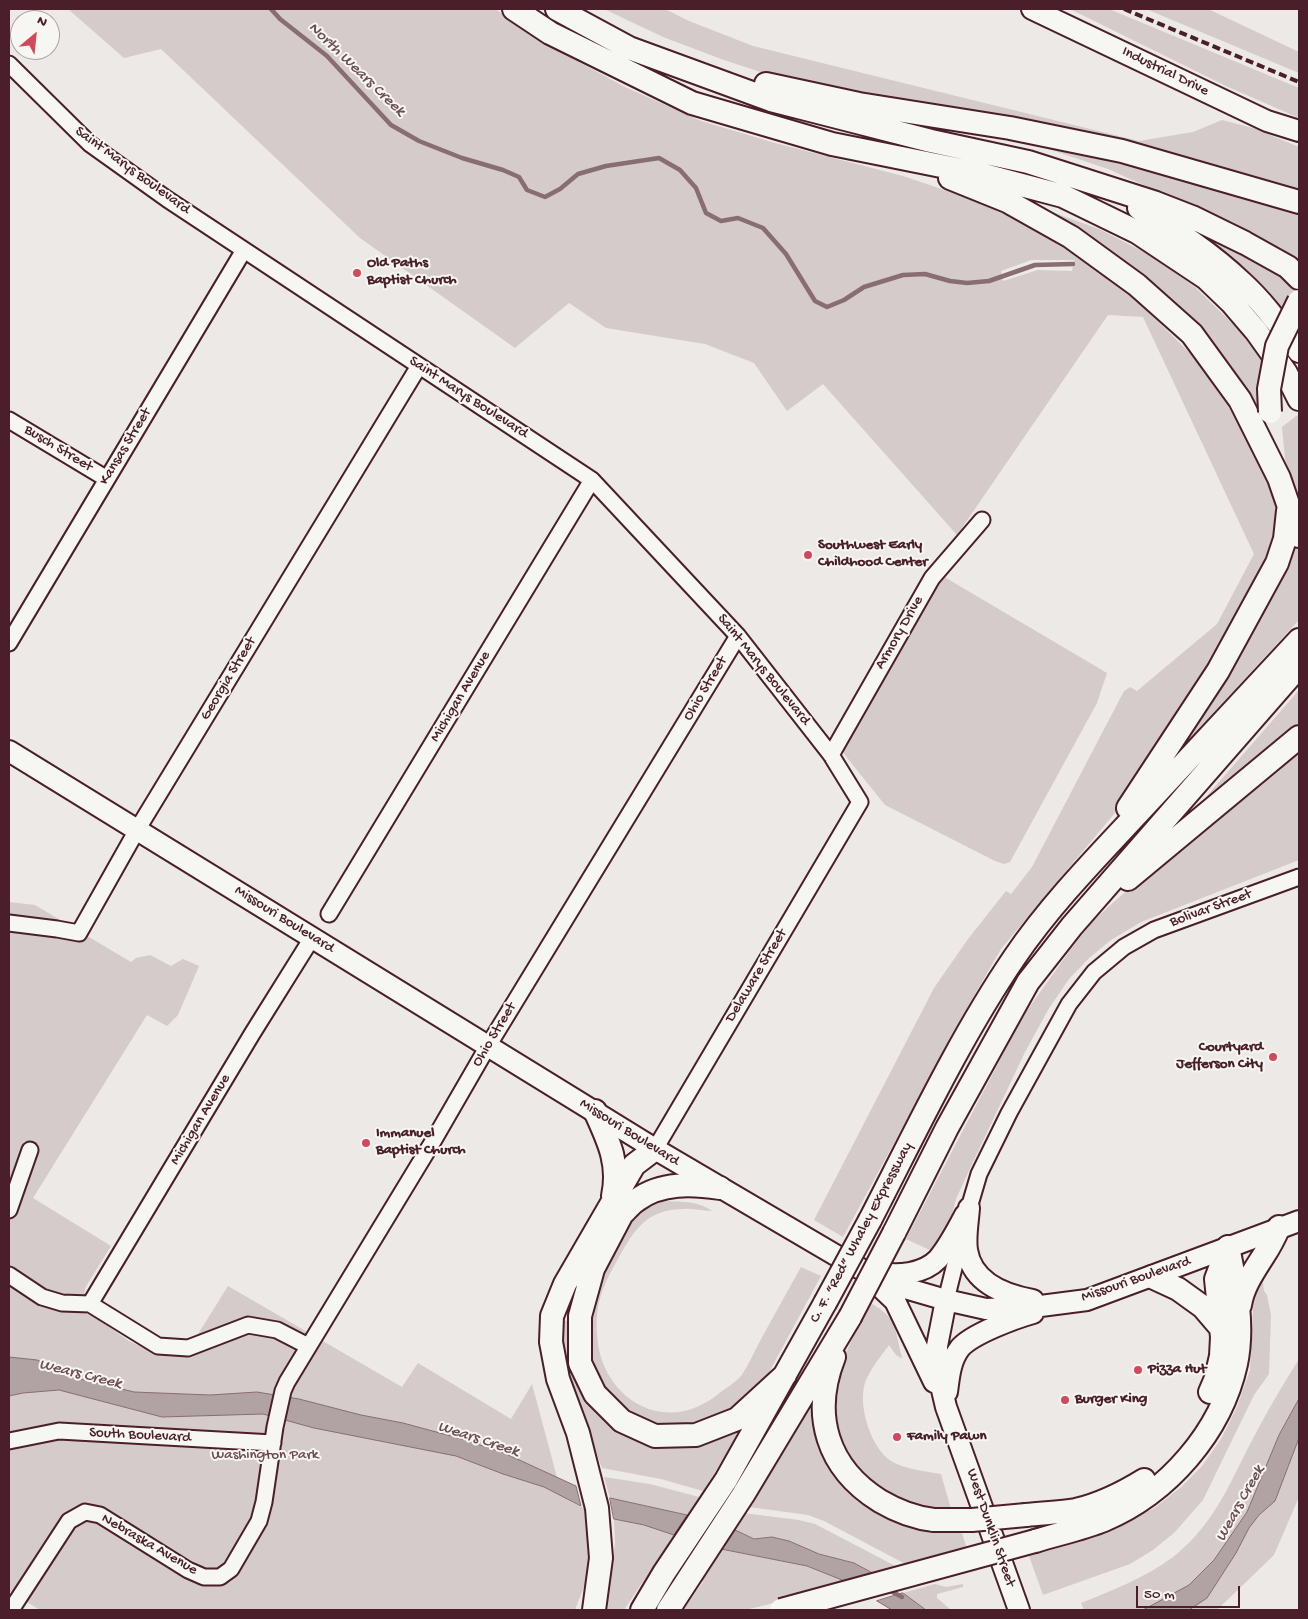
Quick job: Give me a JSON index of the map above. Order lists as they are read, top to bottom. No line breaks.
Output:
{"streets":{"highway":["C. F. “Red” Whaley Expressway"],"main road":["Industrial Drive","Missouri Boulevard","West Dunklin Street"],"street":["Saint Marys Boulevard","Kansas Street","Busch Street","Armory Drive","Georgia Street","Ohio Street","Michigan Avenue","Bolivar Street","Delaware Street","South Boulevard","Nebraska Avenue"]},"crossings":[["Saint Marys Boulevard","Kansas Street"],["Saint Marys Boulevard","Armory Drive"],["Saint Marys Boulevard","Georgia Street"],["Saint Marys Boulevard","Ohio Street"],["Saint Marys Boulevard","Michigan Avenue"],["Saint Marys Boulevard","Delaware Street"],["Kansas Street","Busch Street"],["Georgia Street","Missouri Boulevard"],["Ohio Street","Missouri Boulevard"],["Ohio Street","South Boulevard"],["Ohio Street","Nebraska Avenue"],["Michigan Avenue","Missouri Boulevard"],["Bolivar Street","Missouri Boulevard"],["Bolivar Street","West Dunklin Street"],["Missouri Boulevard","Delaware Street"],["Missouri Boulevard","West Dunklin Street"],["South Boulevard","Nebraska Avenue"]],"water":["North Wears Creek","Wears Creek"],"parks":["Washington Park"],"places":["Old Paths Baptist Church","Southwest Early Childhood Center","Courtyard Jefferson City","Immanuel Baptist Church","Pizza Hut","Burger King","Family Pawn"],"scale_bar":"50 m","north":"top right"}
